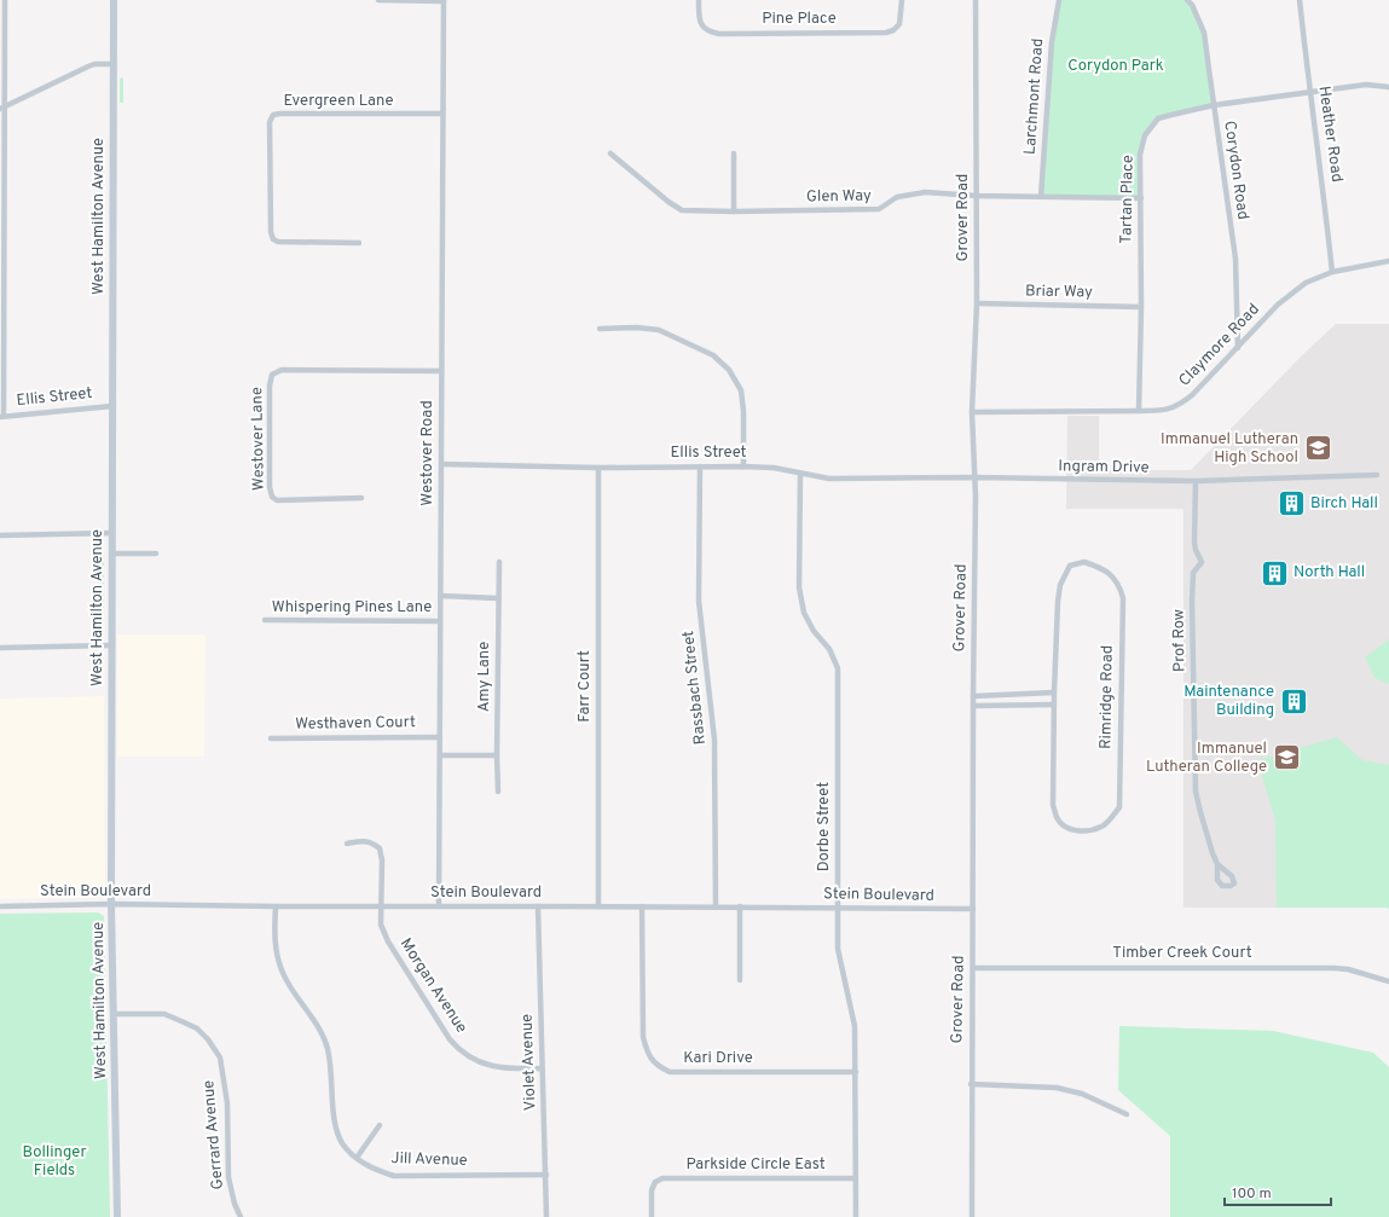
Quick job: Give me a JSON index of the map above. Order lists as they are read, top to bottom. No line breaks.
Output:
{"streets":{"street":["Pine Place","Larchmont Road","Evergreen Lane","Heather Road","Corydon Road","Glen Way","Tartan Place","West Hamilton Avenue","Grover Road","Briar Way","Claymore Road","Ellis Street","Westover Lane","Westover Road","Ingram Drive","Whispering Pines Lane","Prof Row","Amy Lane","Farr Court","Rassbach Street","Rimridge Road","Westhaven Court","Dorbe Street","Stein Boulevard","Timber Creek Court","Morgan Avenue","Kari Drive","Violet Avenue","Gerrard Avenue","Jill Avenue","Parkside Circle East"]},"crossings":[["Larchmont Road","Glen Way"],["Evergreen Lane","Westover Road"],["Heather Road","Tartan Place"],["Heather Road","Claymore Road"],["Corydon Road","Tartan Place"],["Corydon Road","Claymore Road"],["Glen Way","Tartan Place"],["Glen Way","Grover Road"],["Tartan Place","Briar Way"],["Tartan Place","Claymore Road"],["West Hamilton Avenue","Ellis Street"],["West Hamilton Avenue","Stein Boulevard"],["West Hamilton Avenue","Gerrard Avenue"],["Grover Road","Briar Way"],["Grover Road","Claymore Road"],["Grover Road","Ellis Street"],["Grover Road","Ingram Drive"],["Grover Road","Stein Boulevard"],["Grover Road","Timber Creek Court"],["Ellis Street","Westover Road"],["Ellis Street","Ingram Drive"],["Ellis Street","Farr Court"],["Ellis Street","Rassbach Street"],["Ellis Street","Dorbe Street"],["Westover Lane","Westover Road"],["Westover Road","Whispering Pines Lane"],["Westover Road","Westhaven Court"],["Westover Road","Stein Boulevard"],["Ingram Drive","Prof Row"],["Farr Court","Stein Boulevard"],["Rassbach Street","Stein Boulevard"],["Dorbe Street","Stein Boulevard"],["Dorbe Street","Kari Drive"],["Dorbe Street","Parkside Circle East"],["Stein Boulevard","Morgan Avenue"],["Stein Boulevard","Kari Drive"],["Stein Boulevard","Violet Avenue"],["Stein Boulevard","Jill Avenue"],["Morgan Avenue","Violet Avenue"],["Violet Avenue","Jill Avenue"]],"parks":["Corydon Park","Bollinger Fields"],"places":{"school or university":["Immanuel Lutheran High School","Immanuel Lutheran College"],"building":["Birch Hall","North Hall","Maintenance Building"]},"scale_bar":"100 m"}
